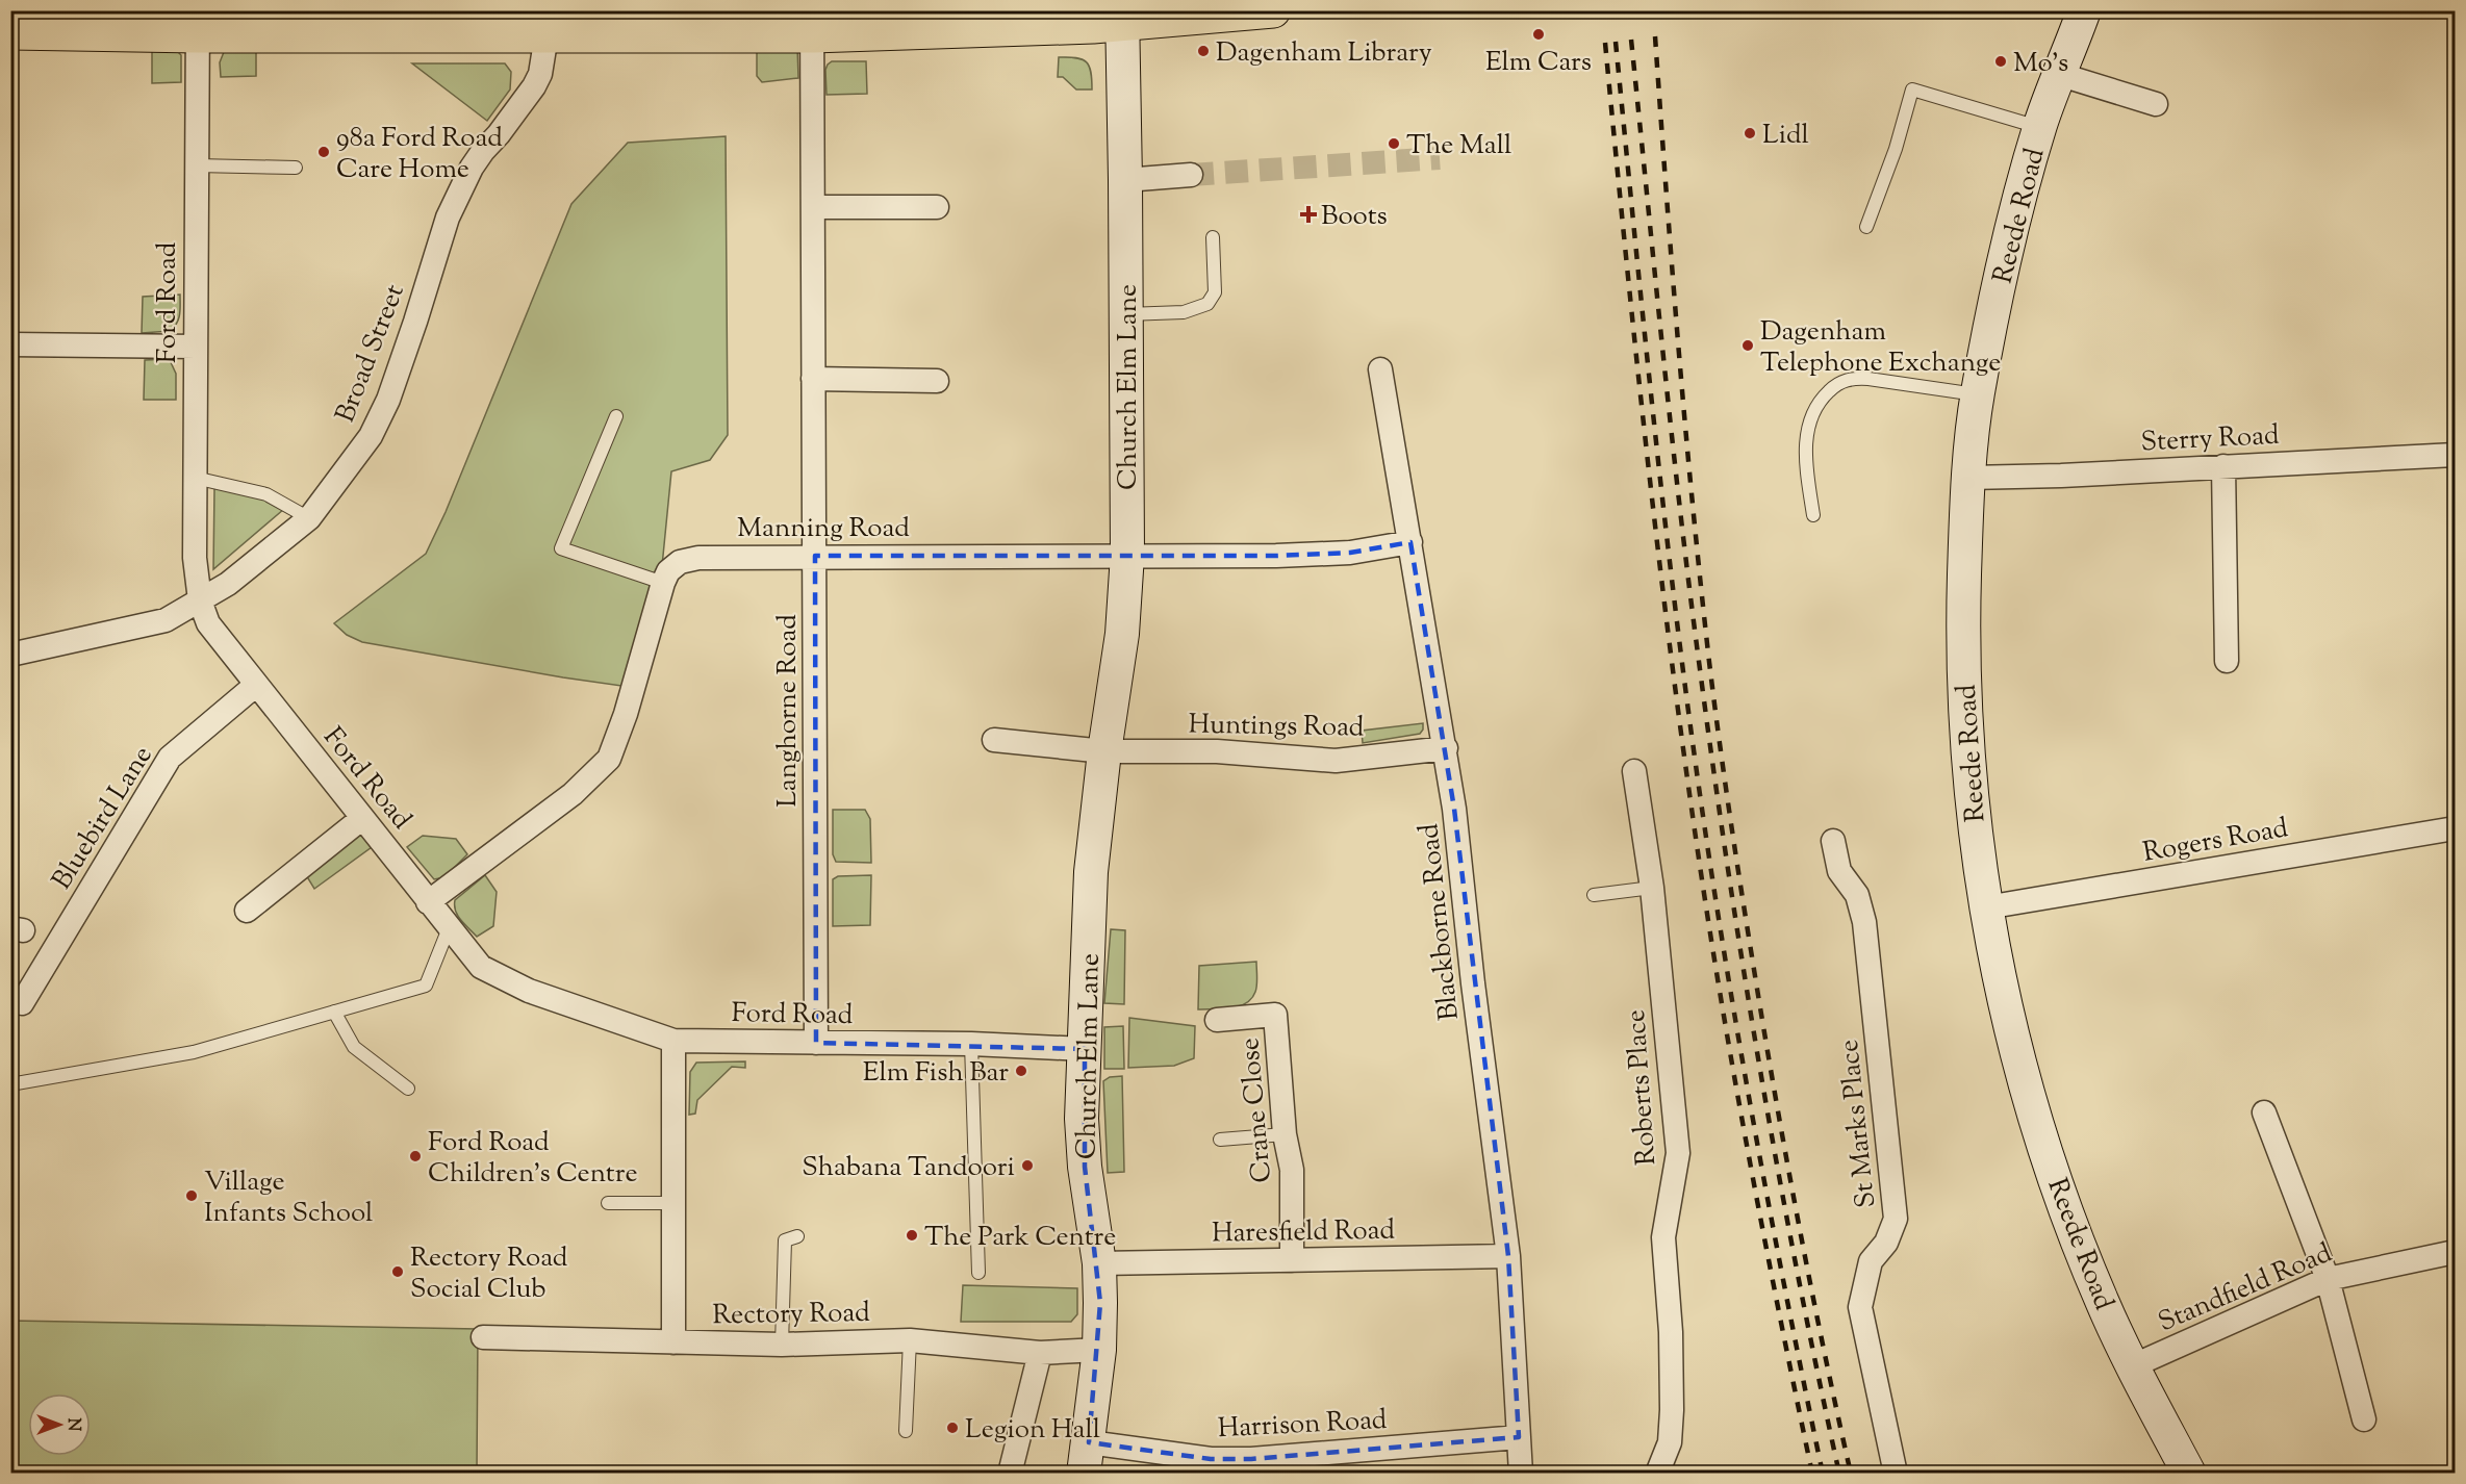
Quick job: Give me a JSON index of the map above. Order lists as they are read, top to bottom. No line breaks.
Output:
{"streets":{"street":["Reede Road","Ford Road","Broad Street","Church Elm Lane","Sterry Road","Manning Road","Langhorne Road","Huntings Road","Bluebird Lane","Rogers Road","Blackborne Road","Roberts Place","Crane Close","St Marks Place","Haresfield Road","Standfield Road","Rectory Road","Harrison Road"]},"crossings":[["Reede Road","Sterry Road"],["Reede Road","Rogers Road"],["Reede Road","Standfield Road"],["Ford Road","Broad Street"],["Ford Road","Church Elm Lane"],["Ford Road","Langhorne Road"],["Ford Road","Bluebird Lane"],["Church Elm Lane","Manning Road"],["Church Elm Lane","Huntings Road"],["Church Elm Lane","Haresfield Road"],["Church Elm Lane","Rectory Road"],["Church Elm Lane","Harrison Road"],["Manning Road","Langhorne Road"],["Manning Road","Blackborne Road"],["Huntings Road","Blackborne Road"],["Blackborne Road","Haresfield Road"],["Blackborne Road","Harrison Road"],["Crane Close","Haresfield Road"]],"places":{"other":["Elm Cars","Dagenham Library","Mo's","Lidl","The Mall","98a Ford Road Care Home","Dagenham Telephone Exchange","Elm Fish Bar","Ford Road Children's Centre","Shabana Tandoori","Village Infants School","The Park Centre","Rectory Road Social Club","Legion Hall"],"health":["Boots"]},"north":"right"}
